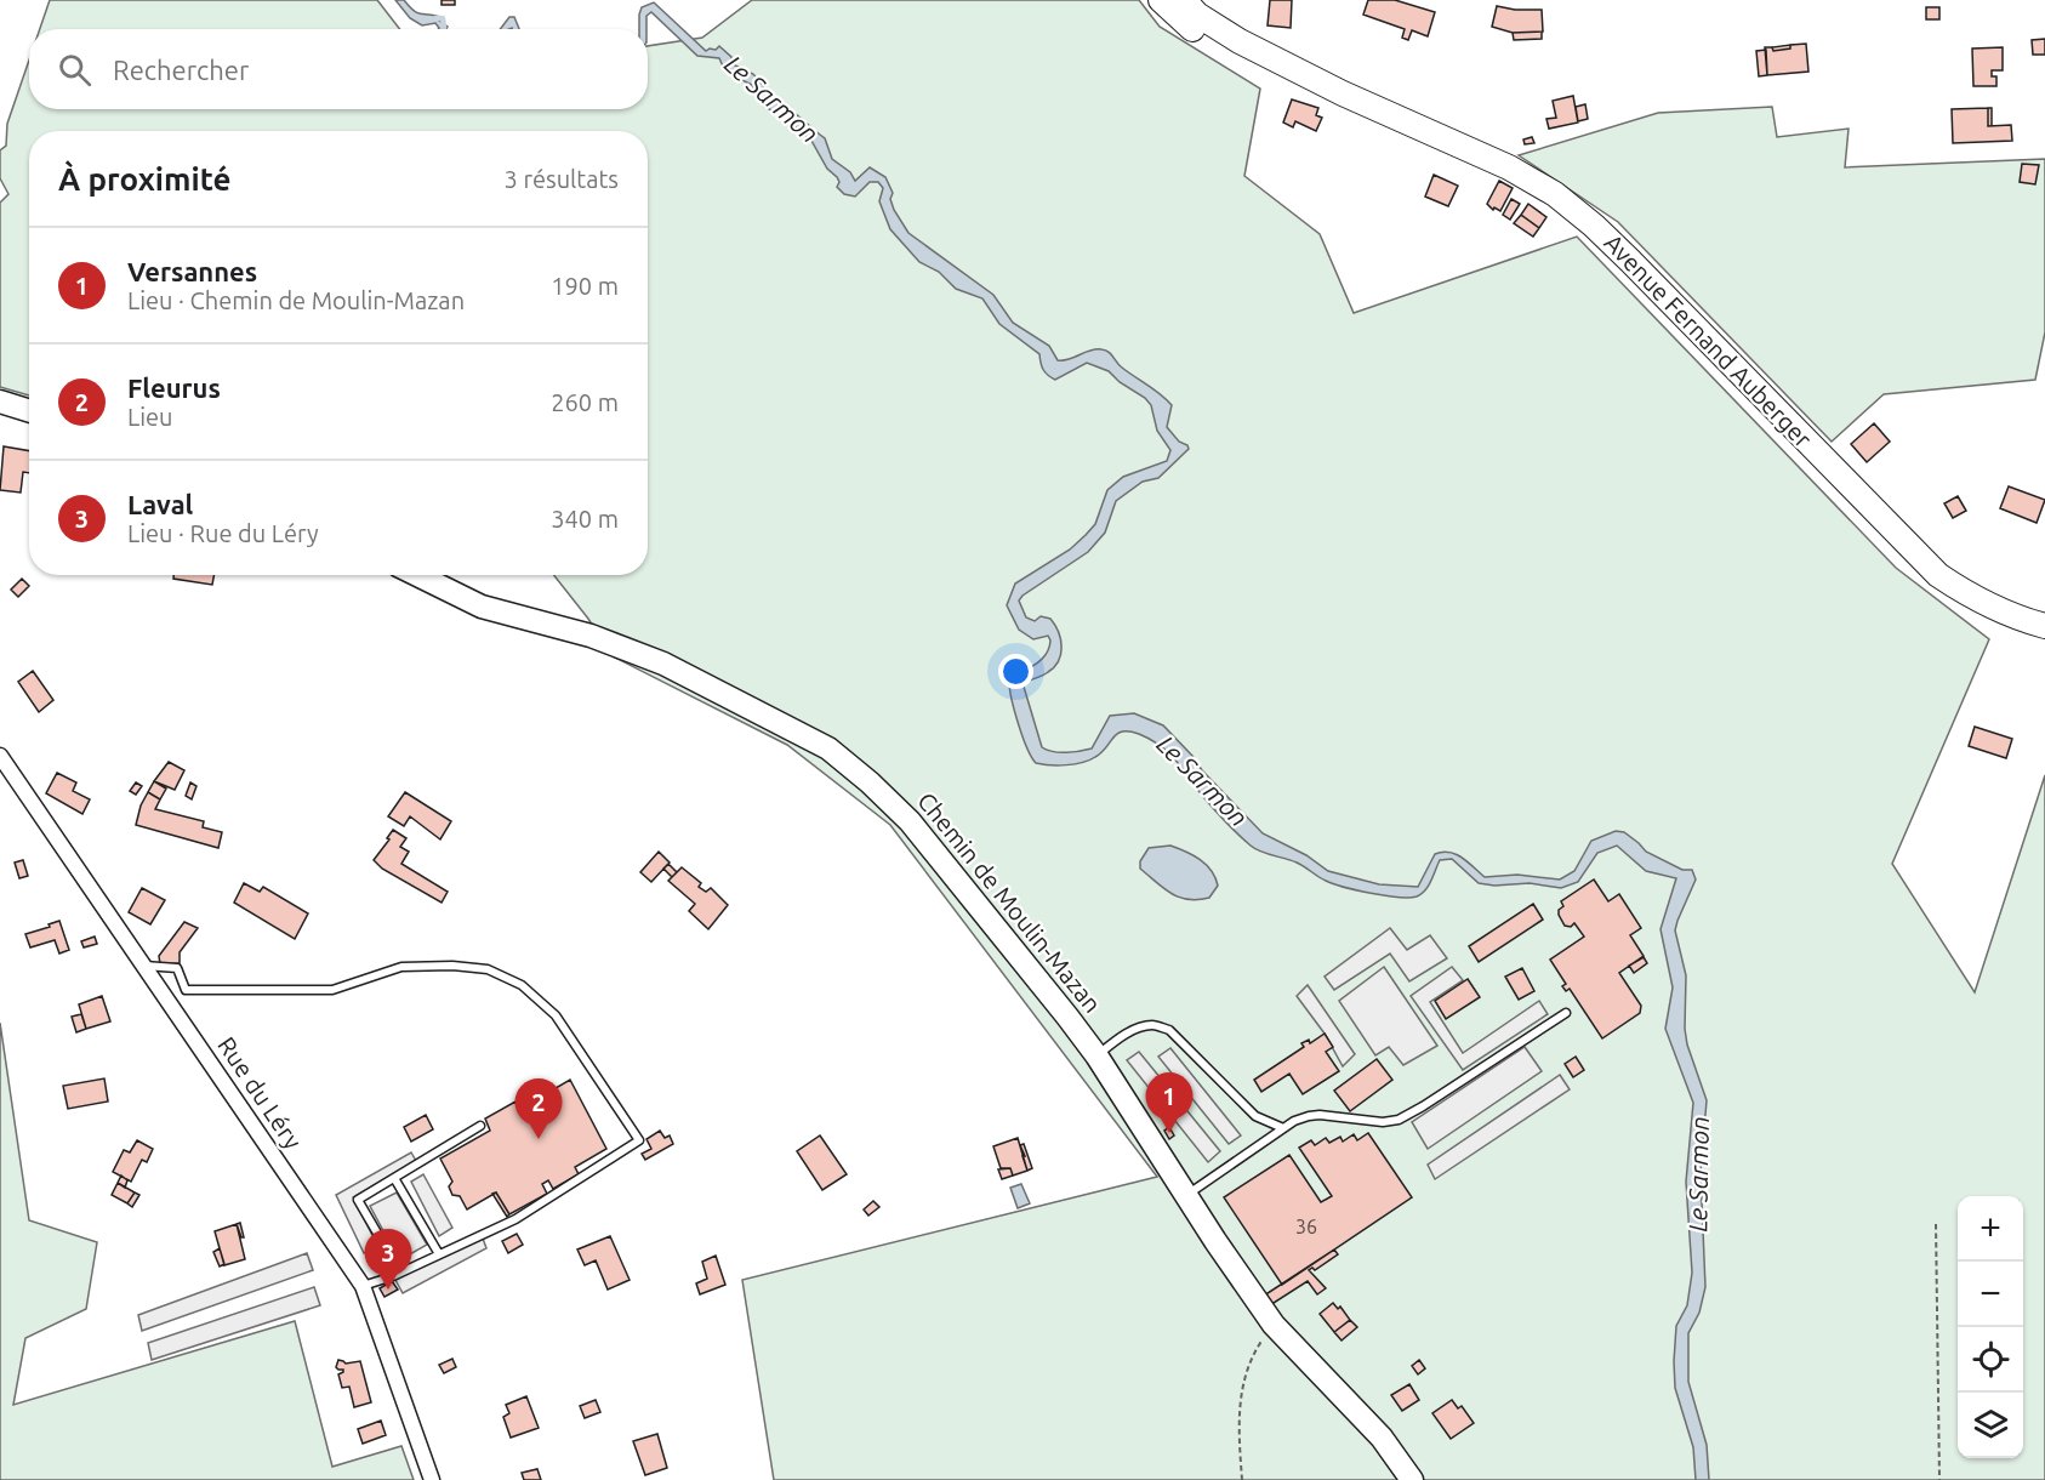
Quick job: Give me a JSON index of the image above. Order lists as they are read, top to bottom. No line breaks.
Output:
{"streets":{"main road":["Avenue Fernand Auberger"],"street":["Chemin de Moulin-Mazan","Rue du Léry"]},"water":["Le Sarmon"],"house_numbers":["36"],"page":{"search":"Rechercher","heading":["À proximité","3 résultats"],"list":[{"mark":"1","name":"Versannes","note":"Lieu · Chemin de Moulin-Mazan","value":"190 m"},{"mark":"2","name":"Fleurus","note":"Lieu","value":"260 m"},{"mark":"3","name":"Laval","note":"Lieu · Rue du Léry","value":"340 m"}],"pins":["1","2","3"],"map_buttons":["+","−"]}}
